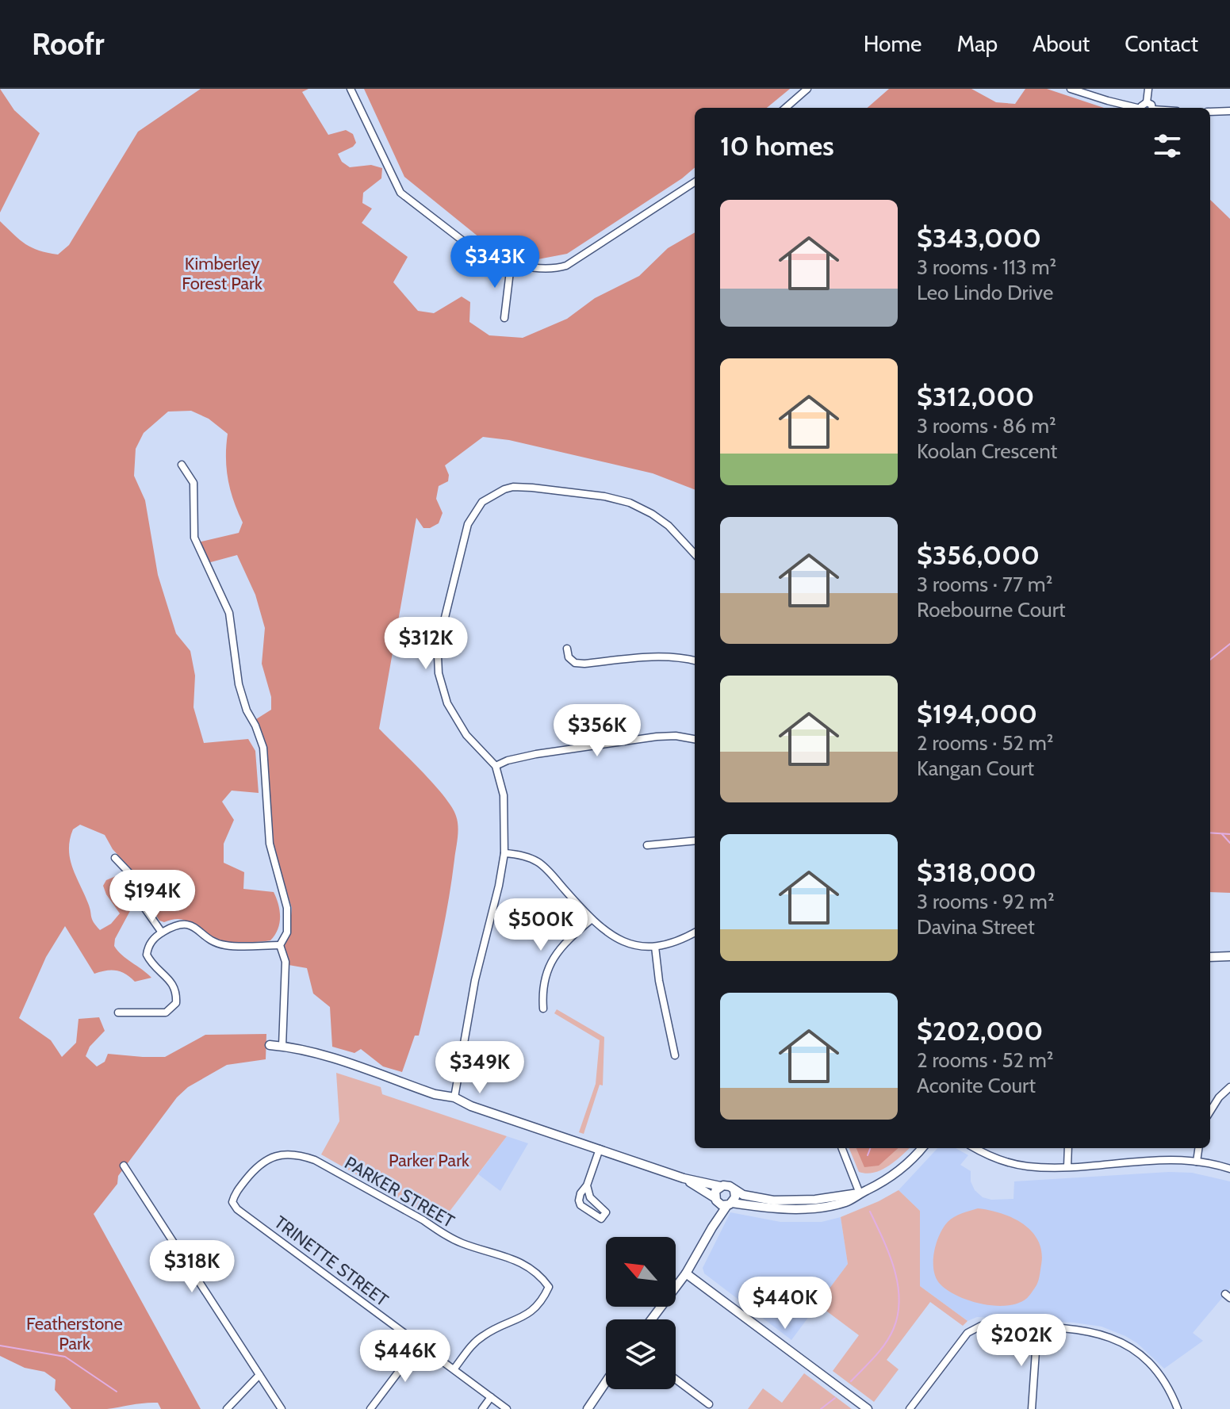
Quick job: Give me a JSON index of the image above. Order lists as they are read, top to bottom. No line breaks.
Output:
{"streets":{"street":["PARKER STREET","TRINETTE STREET"]},"crossings":[["PARKER STREET","TRINETTE STREET"]],"parks":["Kimberley Forest Park","Parker Park","Featherstone Park"],"north":"top left","page":{"header":"Roofr","nav":["Home","Map","About","Contact"],"heading":"10 homes","list":[{"name":"$343,000","note":"3 rooms · 113 m² · Leo Lindo Drive"},{"name":"$312,000","note":"3 rooms · 86 m² · Koolan Crescent"},{"name":"$356,000","note":"3 rooms · 77 m² · Roebourne Court"},{"name":"$194,000","note":"2 rooms · 52 m² · Kangan Court"},{"name":"$318,000","note":"3 rooms · 92 m² · Davina Street"},{"name":"$202,000","note":"2 rooms · 52 m² · Aconite Court"}],"price":["$343K","$312K","$356K","$194K","$500K","$349K","$318K","$440K","$202K","$446K"]}}
